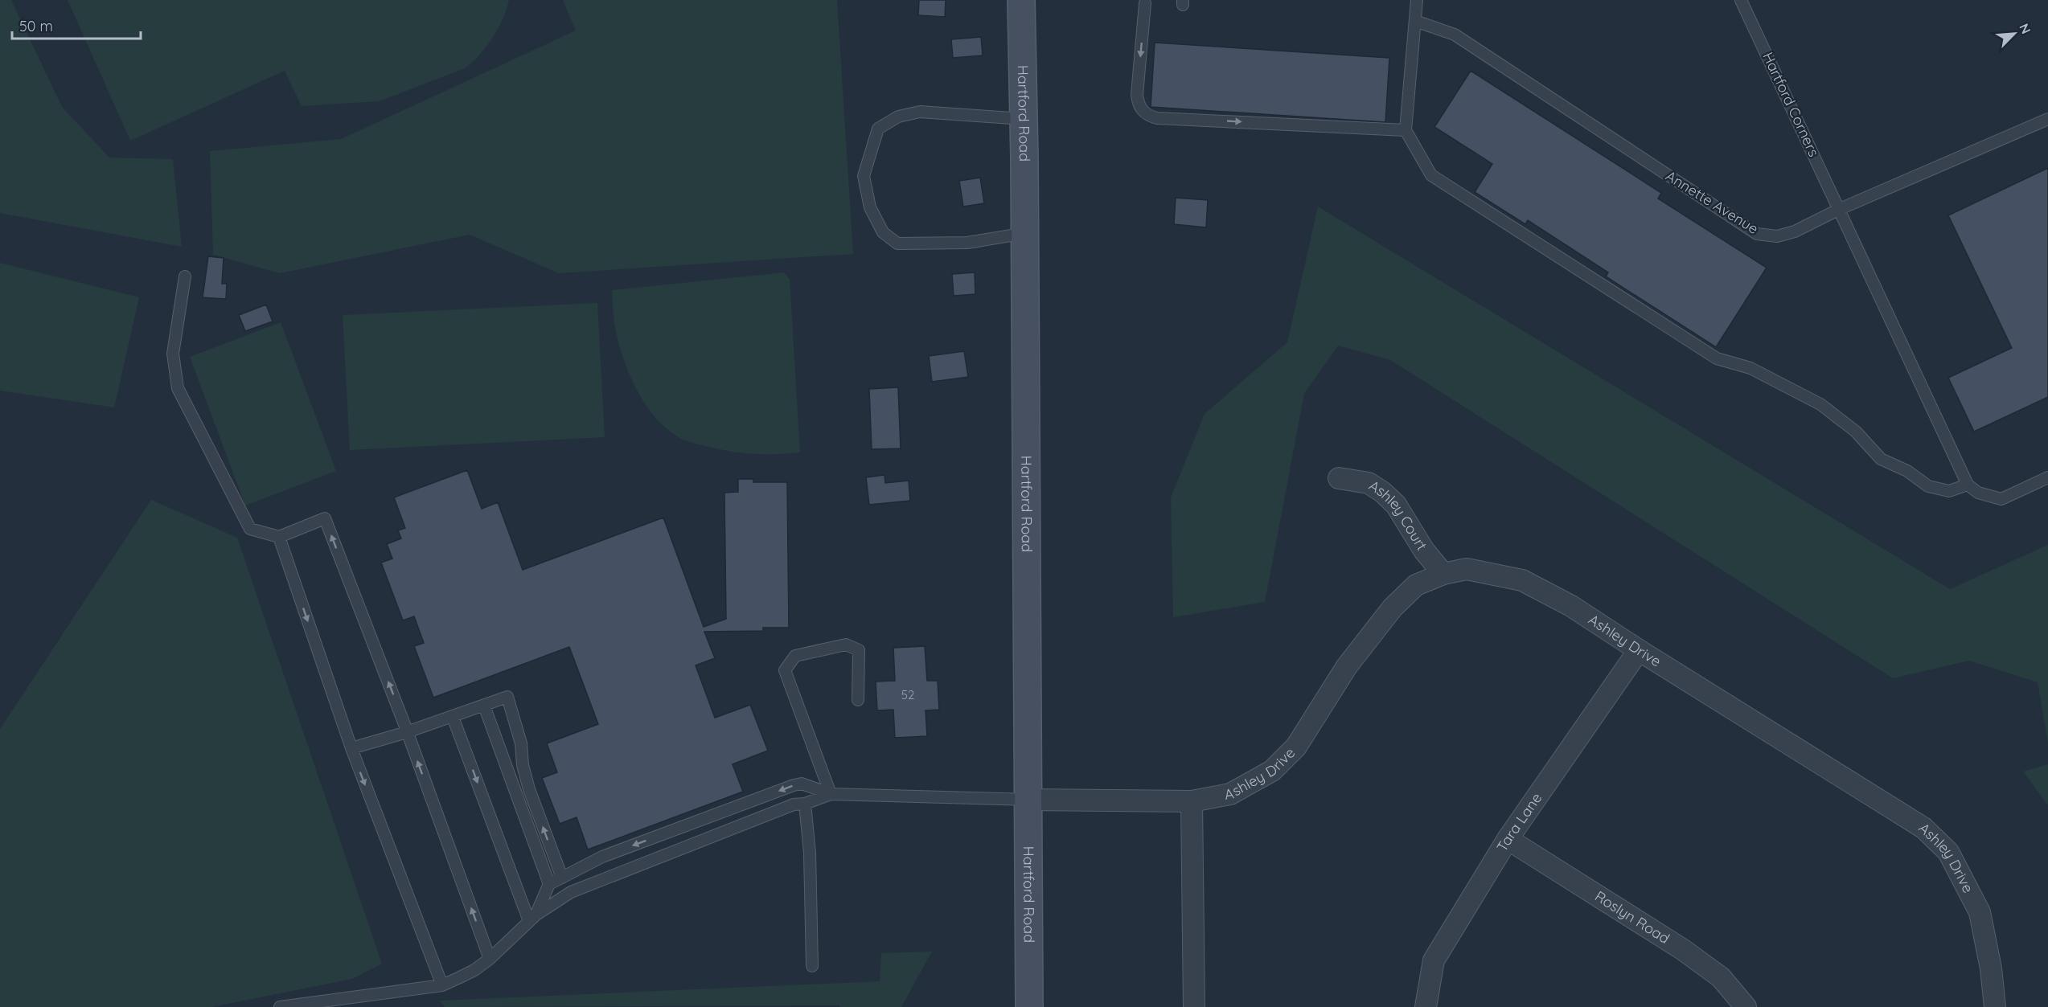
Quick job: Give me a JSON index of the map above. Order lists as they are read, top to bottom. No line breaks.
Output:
{"streets":{"main road":["Hartford Road"],"street":["Ashley Court","Ashley Drive","Tara Lane","Roslyn Road"],"lane":["Hartford Corners","Annette Avenue"]},"crossings":[["Hartford Corners","Annette Avenue"],["Hartford Road","Ashley Drive"],["Ashley Court","Ashley Drive"],["Ashley Drive","Tara Lane"],["Tara Lane","Roslyn Road"]],"house_numbers":["52"],"scale_bar":"50 m","north":"top right"}
